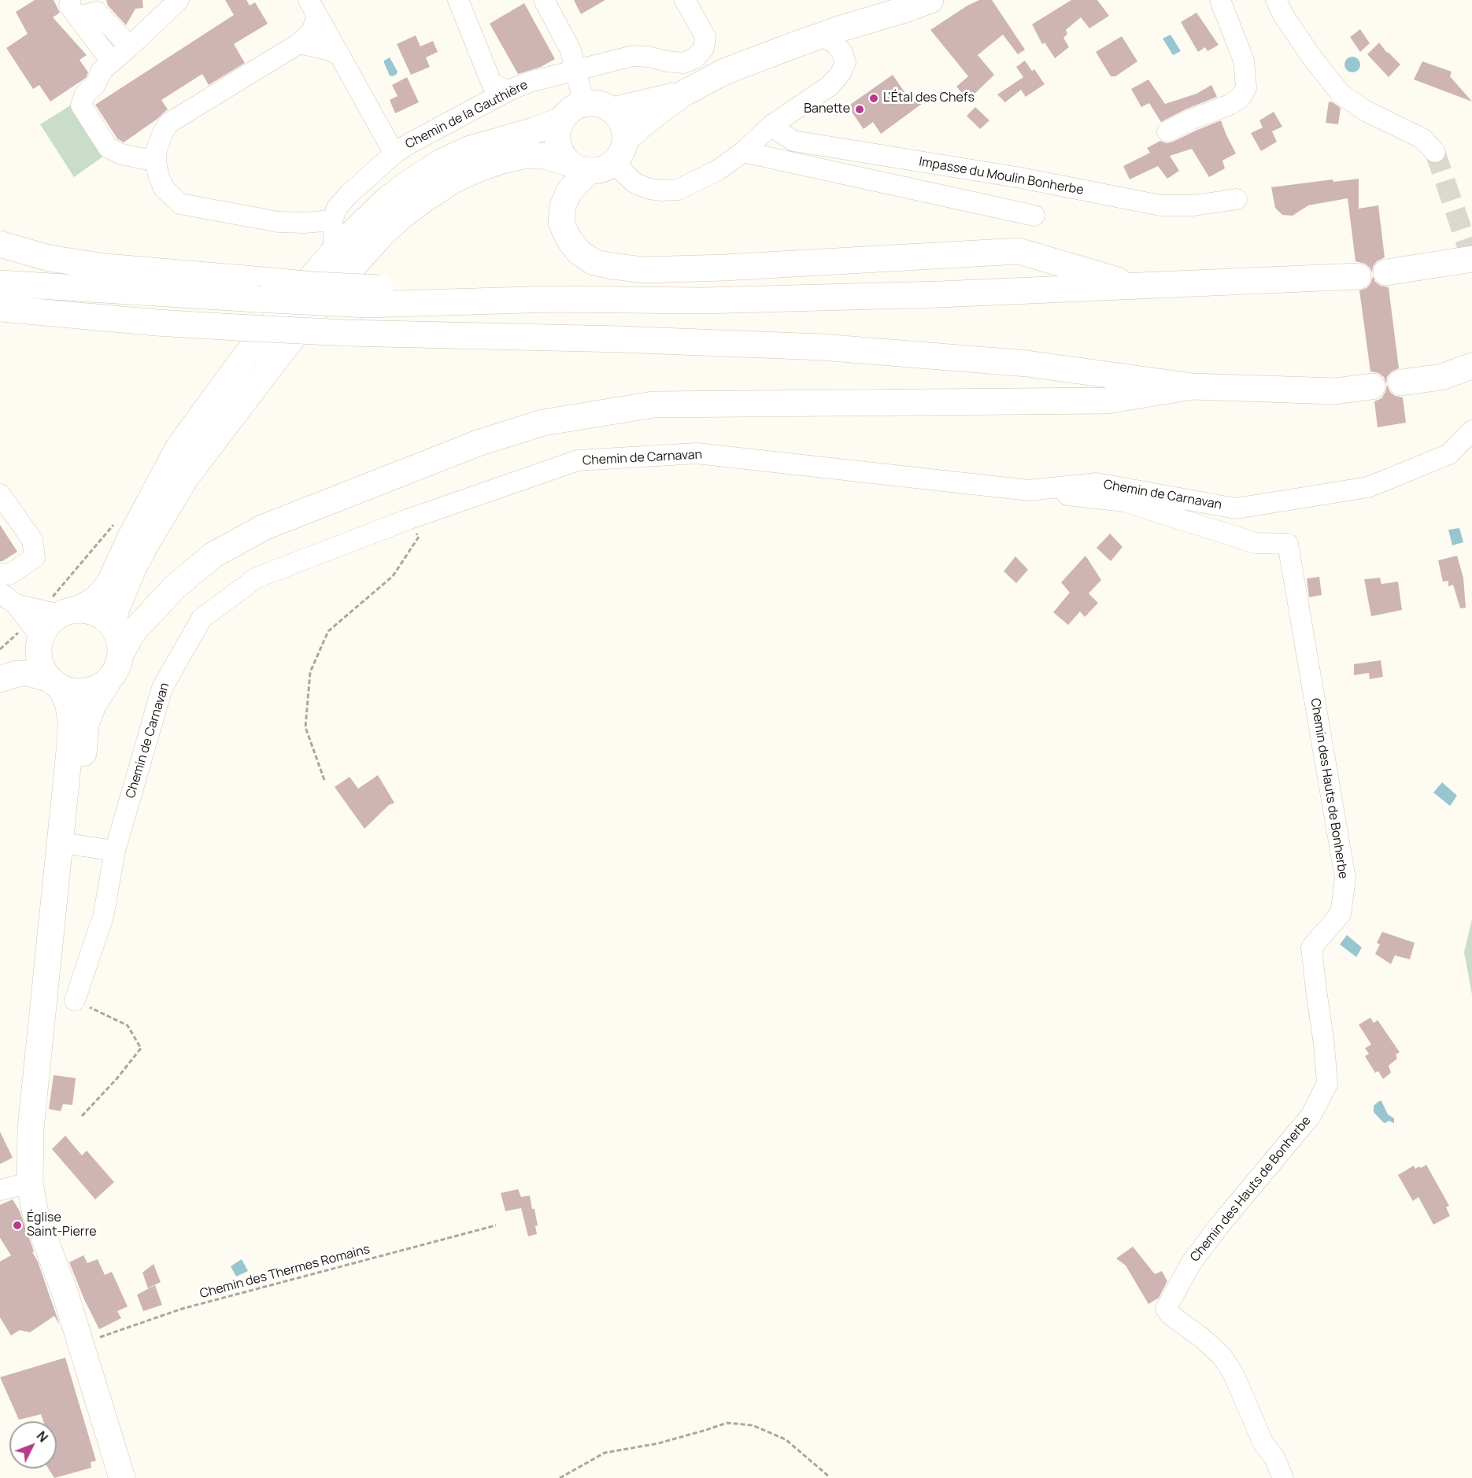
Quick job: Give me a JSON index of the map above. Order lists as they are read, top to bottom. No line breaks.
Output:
{"streets":{"street":["Chemin de la Gauthière","Impasse du Moulin Bonherbe","Chemin de Carnavan","Chemin des Hauts de Bonherbe"],"path":["Chemin des Thermes Romains"]},"crossings":[["Chemin de Carnavan","Chemin des Hauts de Bonherbe"]],"places":["L'Étal des Chefs","Banette","Église Saint-Pierre"],"north":"top right"}
